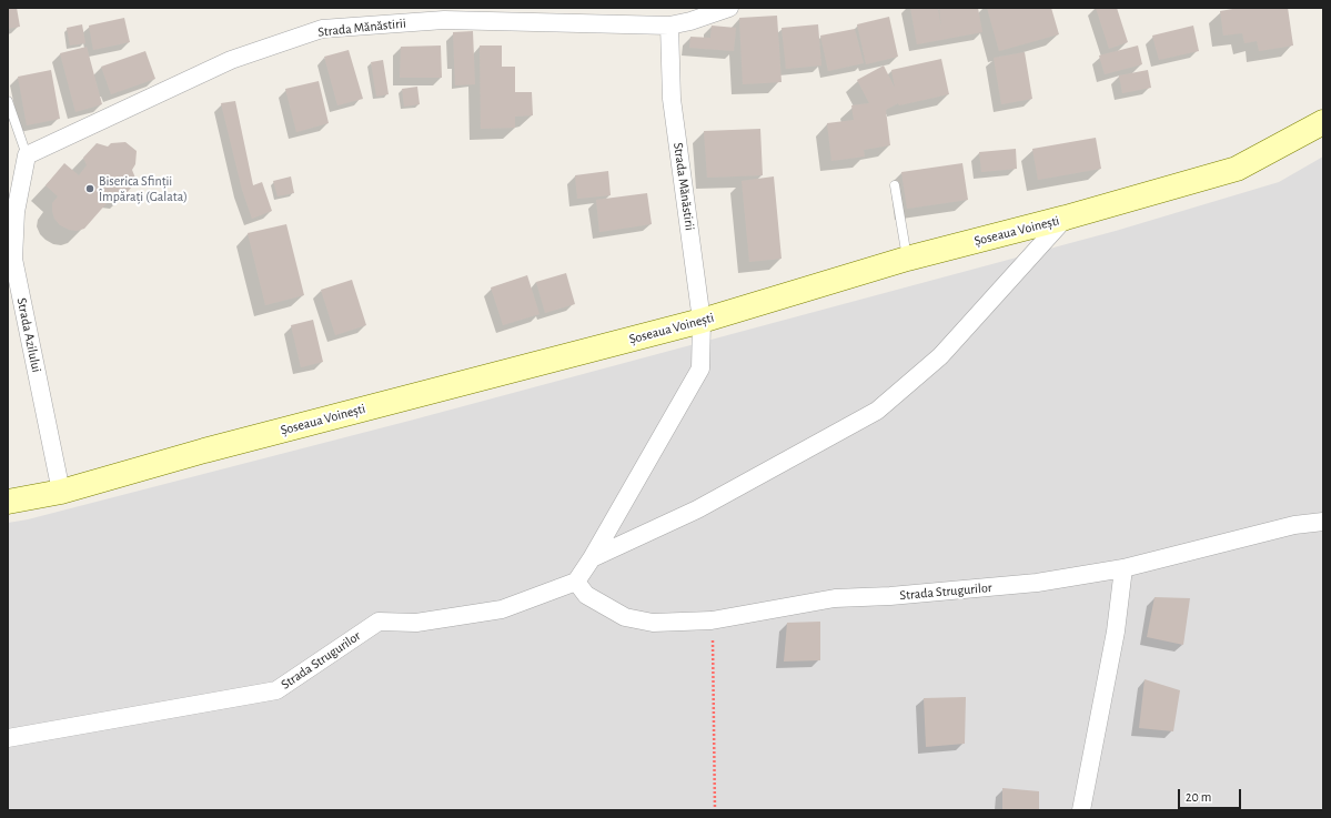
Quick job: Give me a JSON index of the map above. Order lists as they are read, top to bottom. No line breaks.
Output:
{"streets":{"main road":["Șoseaua Voinești"],"street":["Strada Mănăstirii","Strada Azilului","Strada Strugurilor"]},"crossings":[["Strada Mănăstirii","Șoseaua Voinești"],["Strada Mănăstirii","Strada Azilului"],["Șoseaua Voinești","Strada Azilului"]],"places":["Biserica Sfinții Împărați (Galata)"],"scale_bar":"20 m"}
